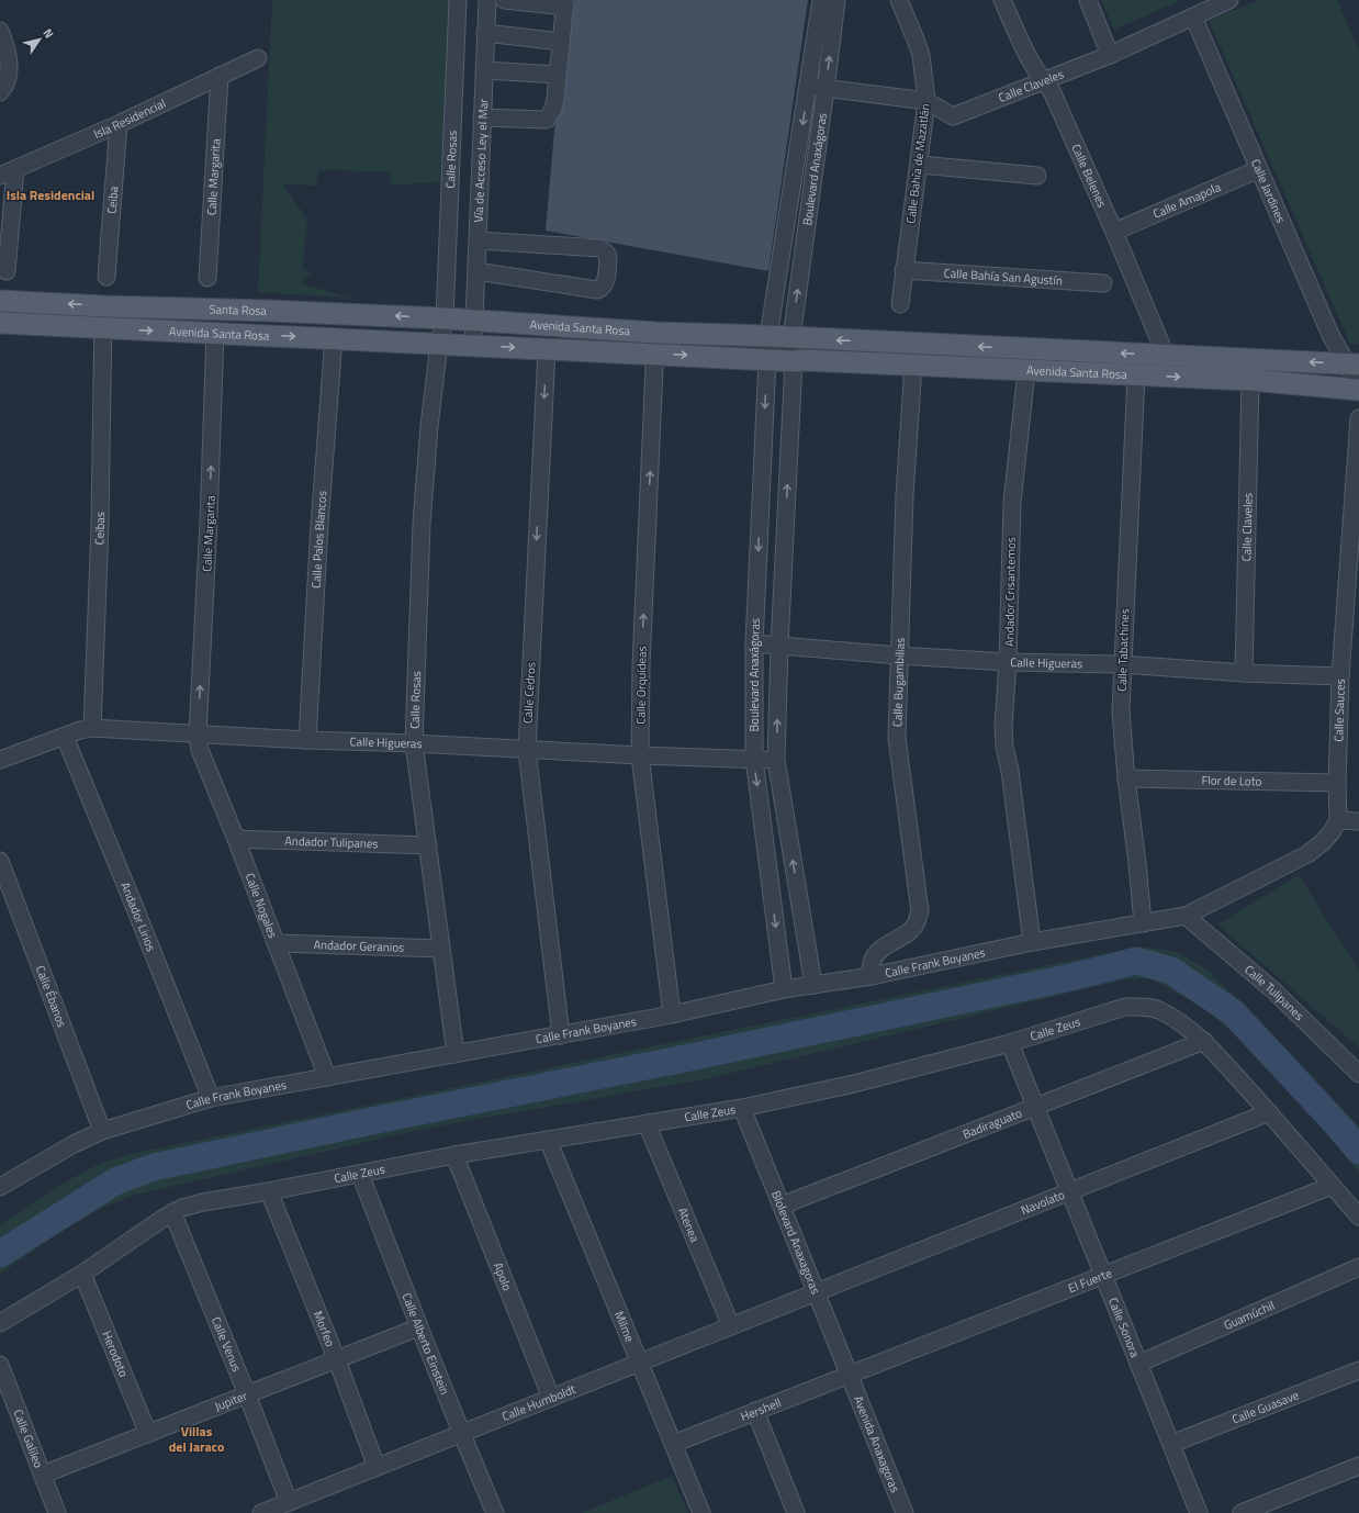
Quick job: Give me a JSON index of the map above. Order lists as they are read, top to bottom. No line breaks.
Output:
{"streets":{"main road":["Santa Rosa","Avenida Santa Rosa"],"street":["Calle Claveles","Isla Residencial","Calle Rosas","Vía de Acceso Ley el Mar","Calle Bahía de Mazatlán","Boulevard Anaxágoras","Calle Belenes","Calle Margarita","Calle Jardines","Ceiba","Calle Amapola","Calle Bahía San Agustín","Ceibas","Calle Palos Blancos","Andador Crisantemos","Calle Tabachines","Calle Higueras","Calle Bugambilias","Calle Orquídeas","Calle Cedros","Calle Sauces","Flor de Loto","Andador Tulipanes","Calle Nogales","Andador Lirios","Andador Geranios","Calle Frank Boyanes","Calle Tulipanes","Calle Ébanos","Calle Zeus","Badiraguato","Navolato","Atenea","Blolevard Anaxagoras","Apolo","El Fuerte","Guamúchil","Milme","Calle Sonora","Morfeo","Calle Venus","Calle Alberto Einstein","Herodoto","Jupiter","Calle Humboldt","Calle Guasave","Hershell","Calle Galileo","Avenida Anaxagoras"]},"crossings":[["Calle Claveles","Calle Bahía de Mazatlán"],["Calle Claveles","Boulevard Anaxágoras"],["Calle Claveles","Calle Belenes"],["Calle Claveles","Calle Jardines"],["Calle Claveles","Avenida Santa Rosa"],["Calle Claveles","Calle Higueras"],["Isla Residencial","Calle Margarita"],["Isla Residencial","Ceiba"],["Calle Rosas","Santa Rosa"],["Calle Rosas","Avenida Santa Rosa"],["Calle Rosas","Calle Higueras"],["Calle Rosas","Andador Tulipanes"],["Calle Rosas","Andador Geranios"],["Calle Rosas","Calle Frank Boyanes"],["Vía de Acceso Ley el Mar","Santa Rosa"],["Vía de Acceso Ley el Mar","Avenida Santa Rosa"],["Calle Bahía de Mazatlán","Calle Bahía San Agustín"],["Boulevard Anaxágoras","Avenida Santa Rosa"],["Boulevard Anaxágoras","Calle Higueras"],["Boulevard Anaxágoras","Calle Frank Boyanes"],["Calle Belenes","Calle Amapola"],["Calle Belenes","Avenida Santa Rosa"],["Calle Margarita","Avenida Santa Rosa"],["Calle Margarita","Calle Higueras"],["Calle Margarita","Calle Nogales"],["Calle Jardines","Calle Amapola"],["Calle Jardines","Avenida Santa Rosa"],["Santa Rosa","Avenida Santa Rosa"],["Santa Rosa","Ceibas"],["Avenida Santa Rosa","Ceibas"],["Avenida Santa Rosa","Calle Palos Blancos"],["Avenida Santa Rosa","Andador Crisantemos"],["Avenida Santa Rosa","Calle Tabachines"],["Avenida Santa Rosa","Calle Bugambilias"],["Avenida Santa Rosa","Calle Orquídeas"],["Avenida Santa Rosa","Calle Cedros"],["Ceibas","Calle Higueras"],["Calle Palos Blancos","Calle Higueras"],["Andador Crisantemos","Calle Higueras"],["Andador Crisantemos","Calle Frank Boyanes"],["Calle Tabachines","Calle Higueras"],["Calle Tabachines","Flor de Loto"],["Calle Tabachines","Calle Frank Boyanes"],["Calle Higueras","Calle Bugambilias"],["Calle Higueras","Calle Orquídeas"],["Calle Higueras","Calle Cedros"],["Calle Higueras","Calle Sauces"],["Calle Higueras","Calle Nogales"],["Calle Higueras","Andador Lirios"],["Calle Bugambilias","Calle Frank Boyanes"],["Calle Orquídeas","Calle Frank Boyanes"],["Calle Cedros","Calle Frank Boyanes"],["Calle Sauces","Flor de Loto"],["Andador Tulipanes","Calle Nogales"],["Calle Nogales","Andador Geranios"],["Calle Nogales","Calle Frank Boyanes"],["Andador Lirios","Calle Frank Boyanes"],["Calle Frank Boyanes","Calle Tulipanes"],["Calle Frank Boyanes","Calle Ébanos"],["Calle Zeus","Badiraguato"],["Calle Zeus","Navolato"],["Calle Zeus","Atenea"],["Calle Zeus","Blolevard Anaxagoras"],["Calle Zeus","Apolo"],["Calle Zeus","El Fuerte"],["Calle Zeus","Milme"],["Calle Zeus","Calle Sonora"],["Calle Zeus","Morfeo"],["Calle Zeus","Calle Venus"],["Calle Zeus","Calle Alberto Einstein"],["Calle Zeus","Herodoto"],["Badiraguato","Blolevard Anaxagoras"],["Badiraguato","Calle Sonora"],["Navolato","Blolevard Anaxagoras"],["Navolato","Calle Sonora"],["Navolato","Calle Humboldt"],["Atenea","Calle Humboldt"],["Blolevard Anaxagoras","El Fuerte"],["Blolevard Anaxagoras","Calle Humboldt"],["Blolevard Anaxagoras","Hershell"],["Blolevard Anaxagoras","Avenida Anaxagoras"],["Apolo","Calle Humboldt"],["El Fuerte","Calle Sonora"],["El Fuerte","Hershell"],["El Fuerte","Avenida Anaxagoras"],["Guamúchil","Calle Sonora"],["Milme","Calle Humboldt"],["Milme","Hershell"],["Calle Sonora","Calle Guasave"],["Morfeo","Jupiter"],["Morfeo","Calle Humboldt"],["Calle Venus","Jupiter"],["Calle Venus","Calle Humboldt"],["Calle Alberto Einstein","Jupiter"],["Calle Alberto Einstein","Calle Humboldt"],["Herodoto","Jupiter"],["Jupiter","Calle Galileo"],["Hershell","Avenida Anaxagoras"]],"one_way":["Calle Margarita","Santa Rosa","Calle Orquídeas","Calle Cedros"],"districts":["Isla Residencial","Villas del Jaraco"],"north":"top right"}
